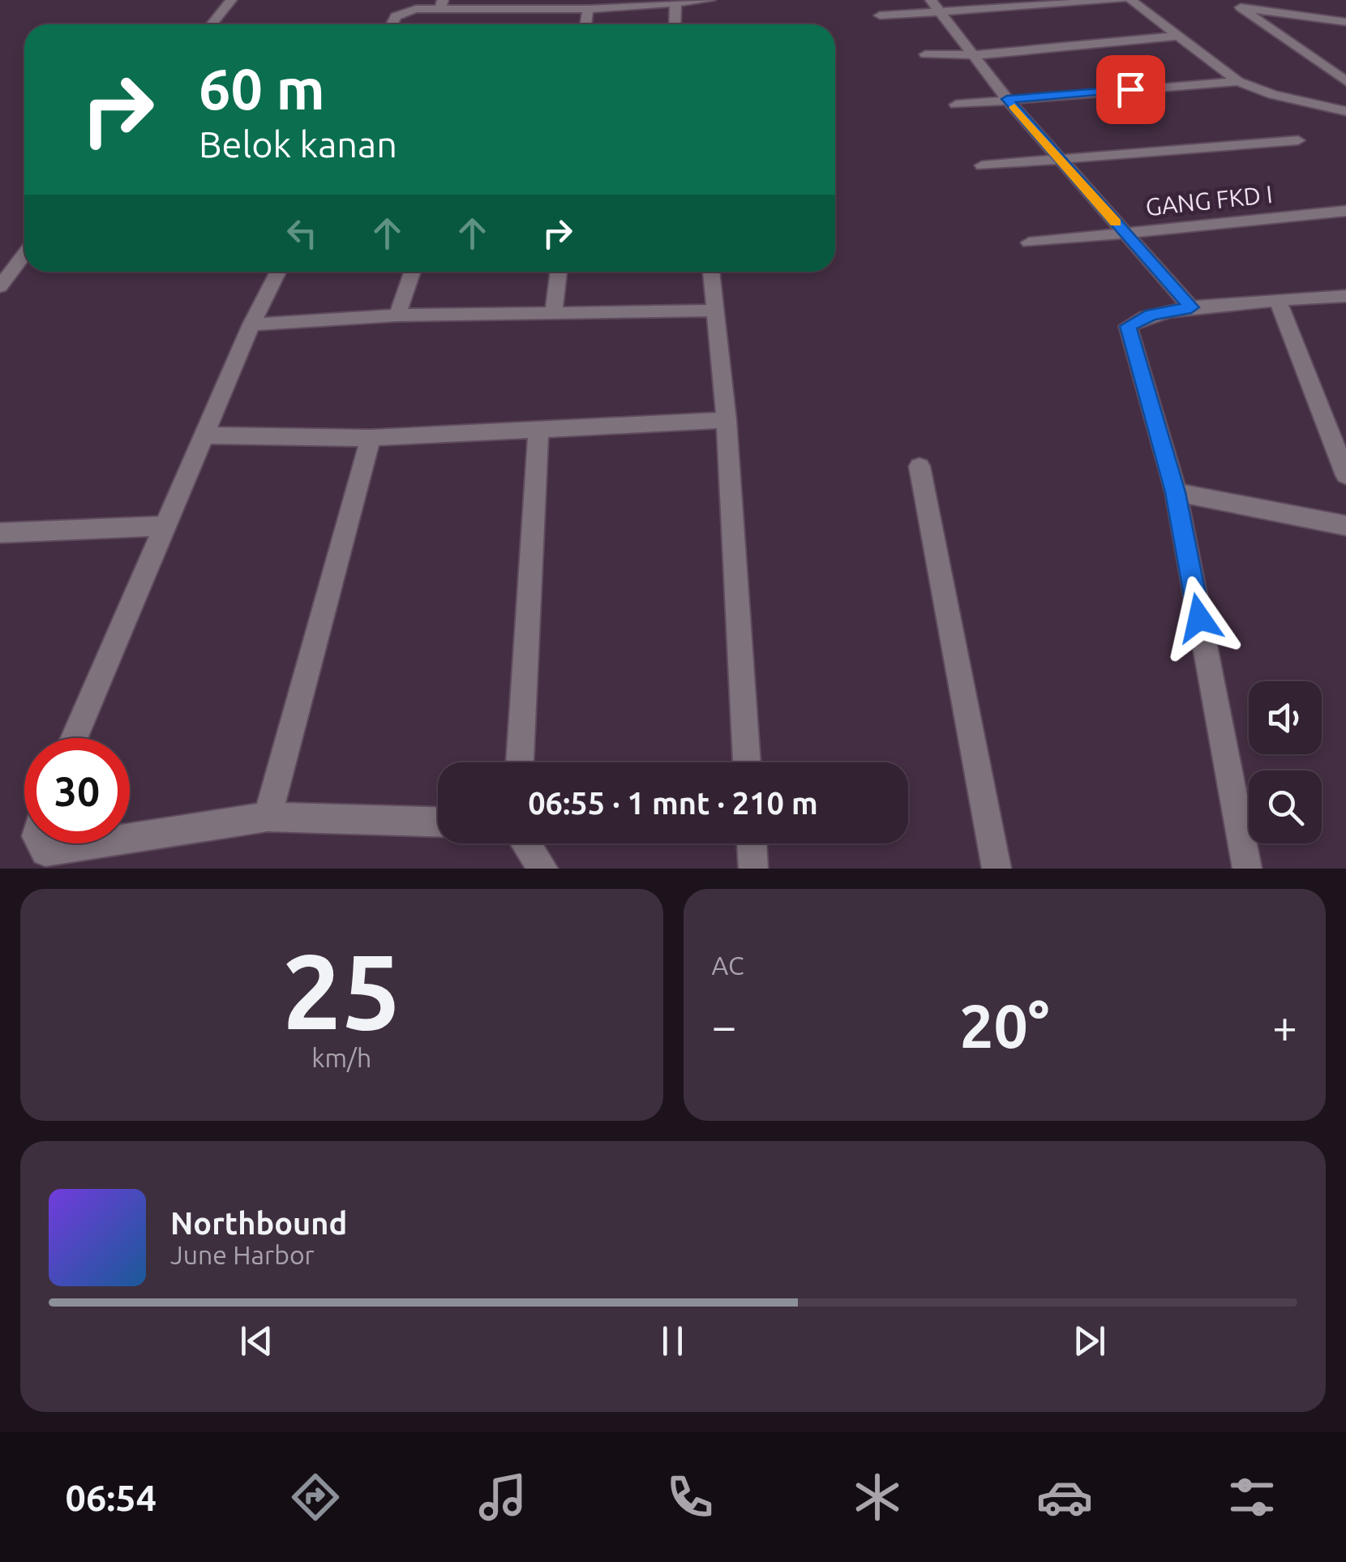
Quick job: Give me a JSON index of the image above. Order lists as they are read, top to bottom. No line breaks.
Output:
{"streets":{"street":["GANG FKD I"]},"page":{"turn":["60 m","Belok kanan"],"limit":"30","trip":"06:55 · 1 mnt · 210 m","tile":[["25","km/h"],"AC"],"heat":["−","20°","+"],"song":["Northbound","June Harbor"],"tabs":"06:54"}}
